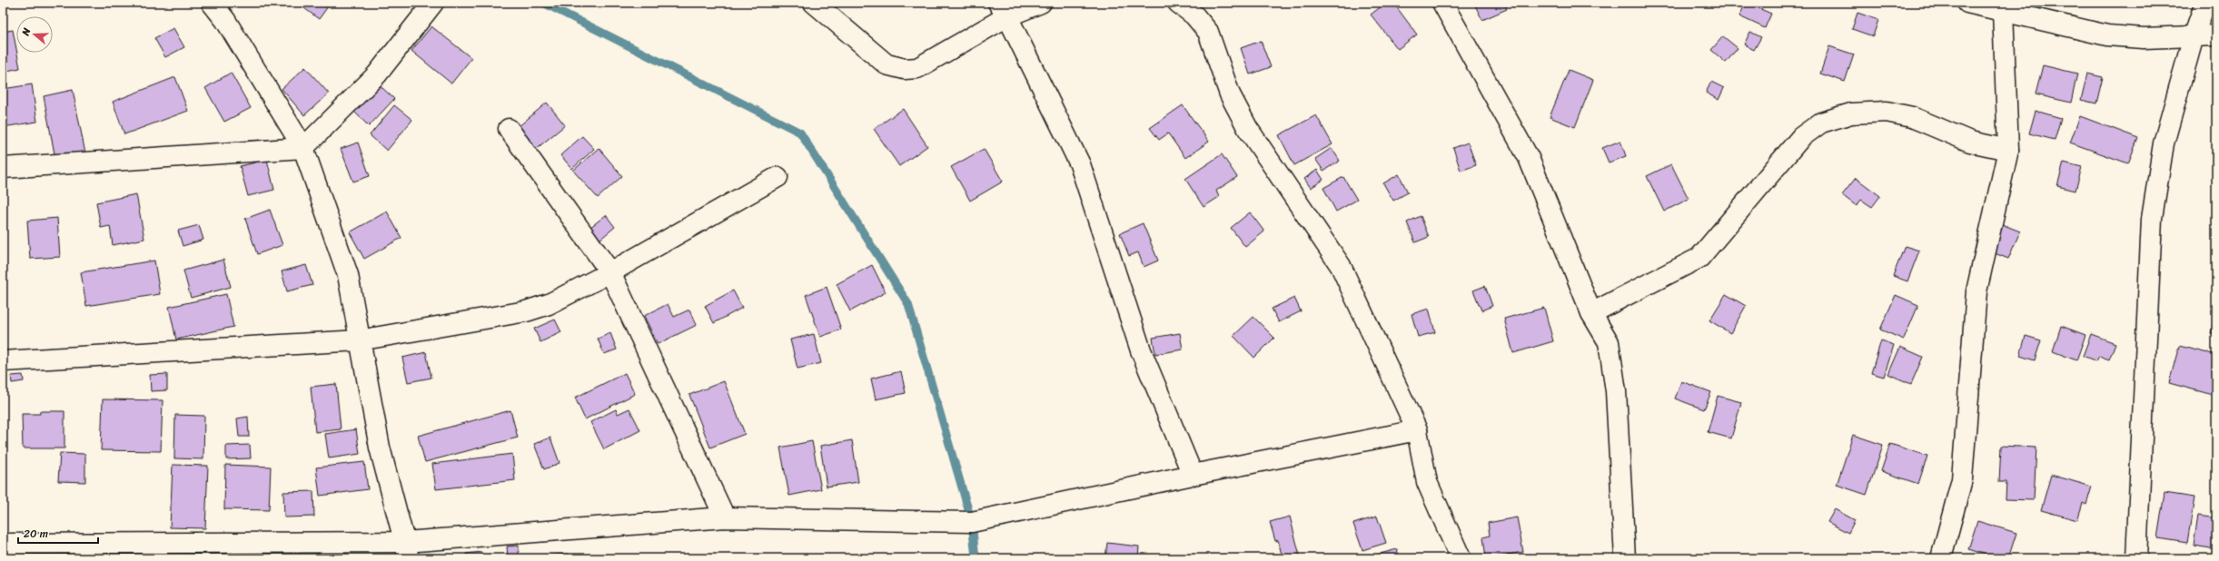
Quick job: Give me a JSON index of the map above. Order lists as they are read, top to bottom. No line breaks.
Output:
{"scale_bar":"20 m","north":"left"}
